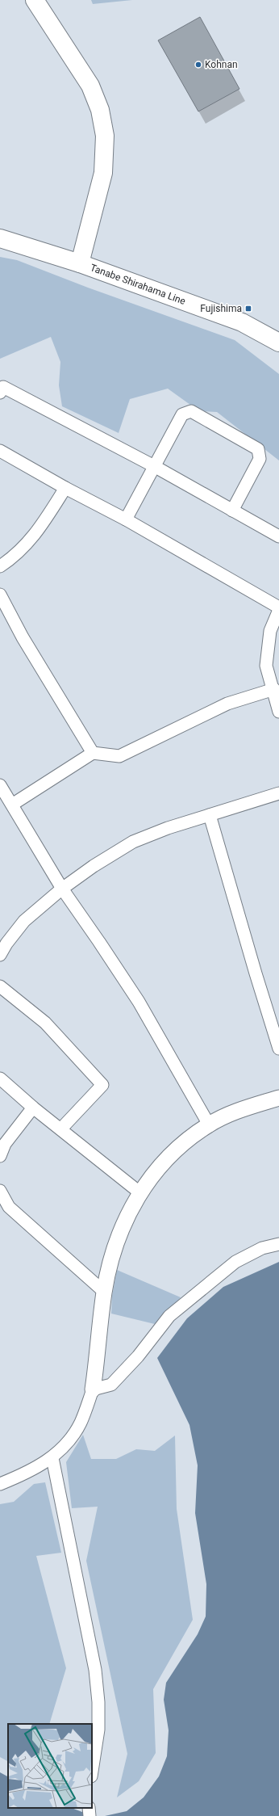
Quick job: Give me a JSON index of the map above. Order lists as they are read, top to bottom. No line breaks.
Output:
{"streets":{"main road":["Tanabe Shirahama Line"]},"places":{"other":["Kohnan"],"transit":["Fujishima"]}}
